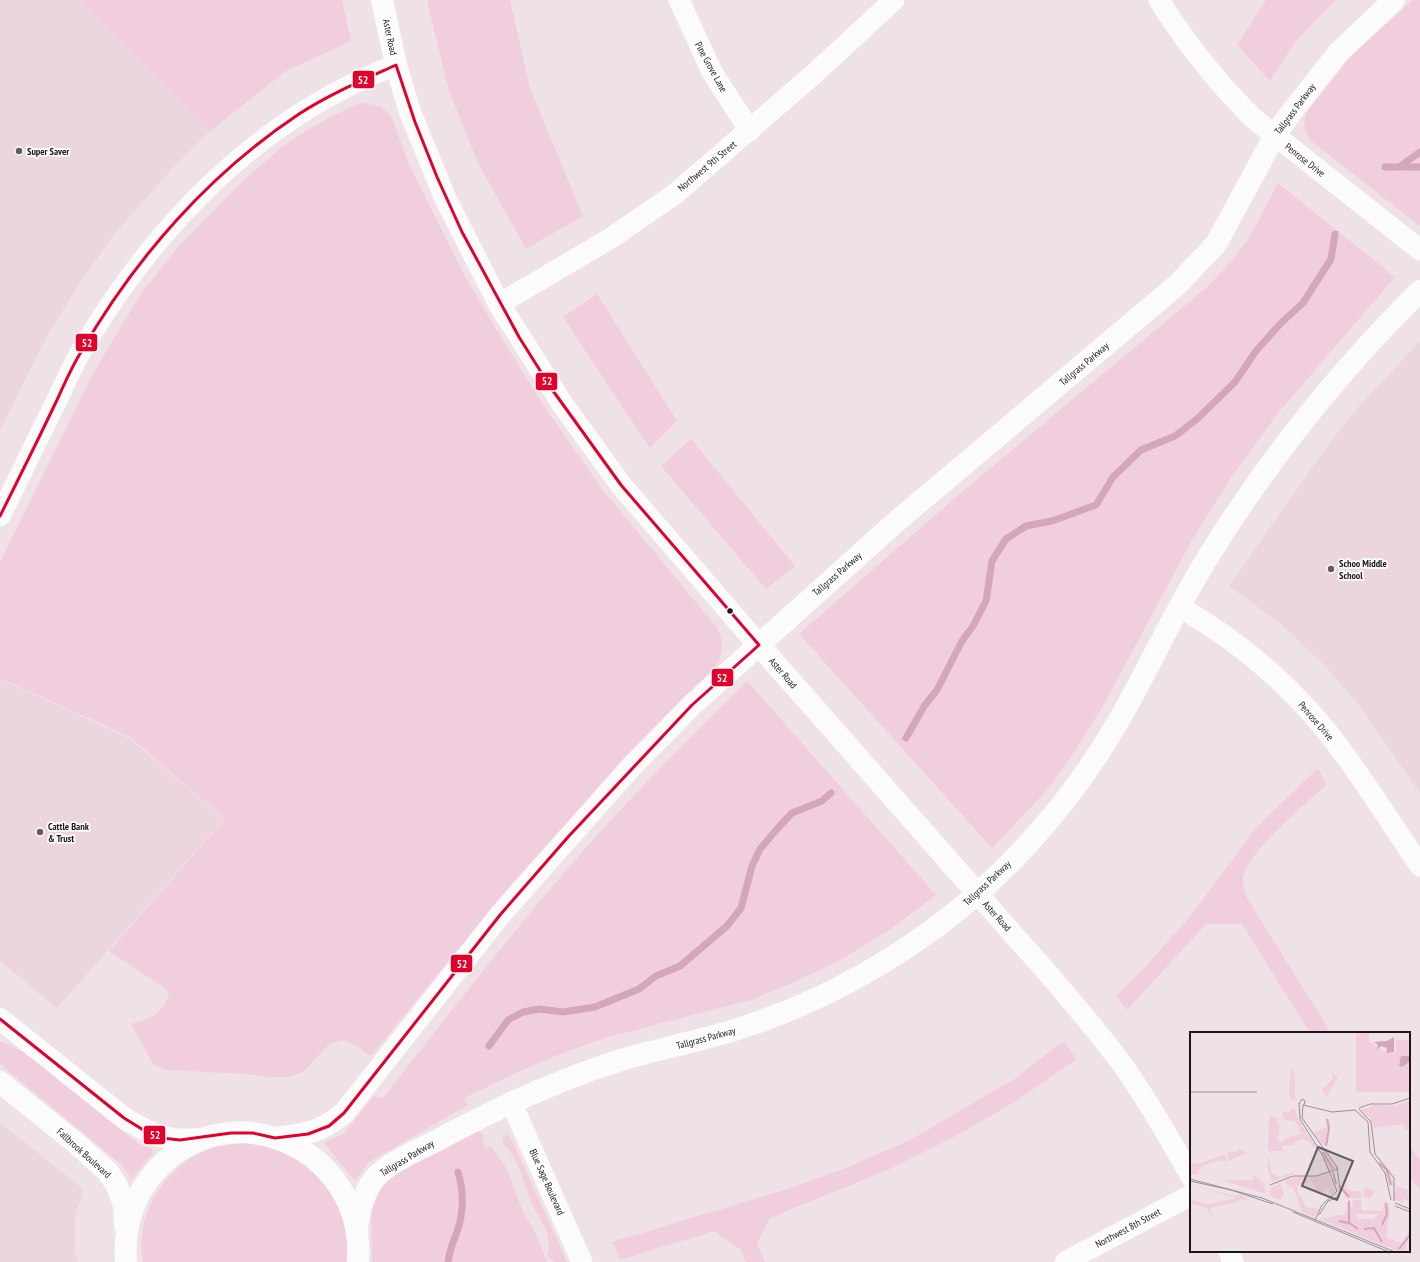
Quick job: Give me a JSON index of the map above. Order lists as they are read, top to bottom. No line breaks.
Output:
{"streets":{"street":["Aster Road","Pine Grove Lane","Tallgrass Parkway","Penrose Drive","Northwest 9th Street","Fallbrook Boulevard","Blue Sage Boulevard","Northwest 8th Street"]},"crossings":[["Aster Road","Tallgrass Parkway"],["Aster Road","Northwest 9th Street"],["Pine Grove Lane","Northwest 9th Street"],["Tallgrass Parkway","Penrose Drive"],["Tallgrass Parkway","Blue Sage Boulevard"]],"places":["Super Saver","Schoo Middle School","Cattle Bank & Trust"],"lines":["transit line 52"]}
